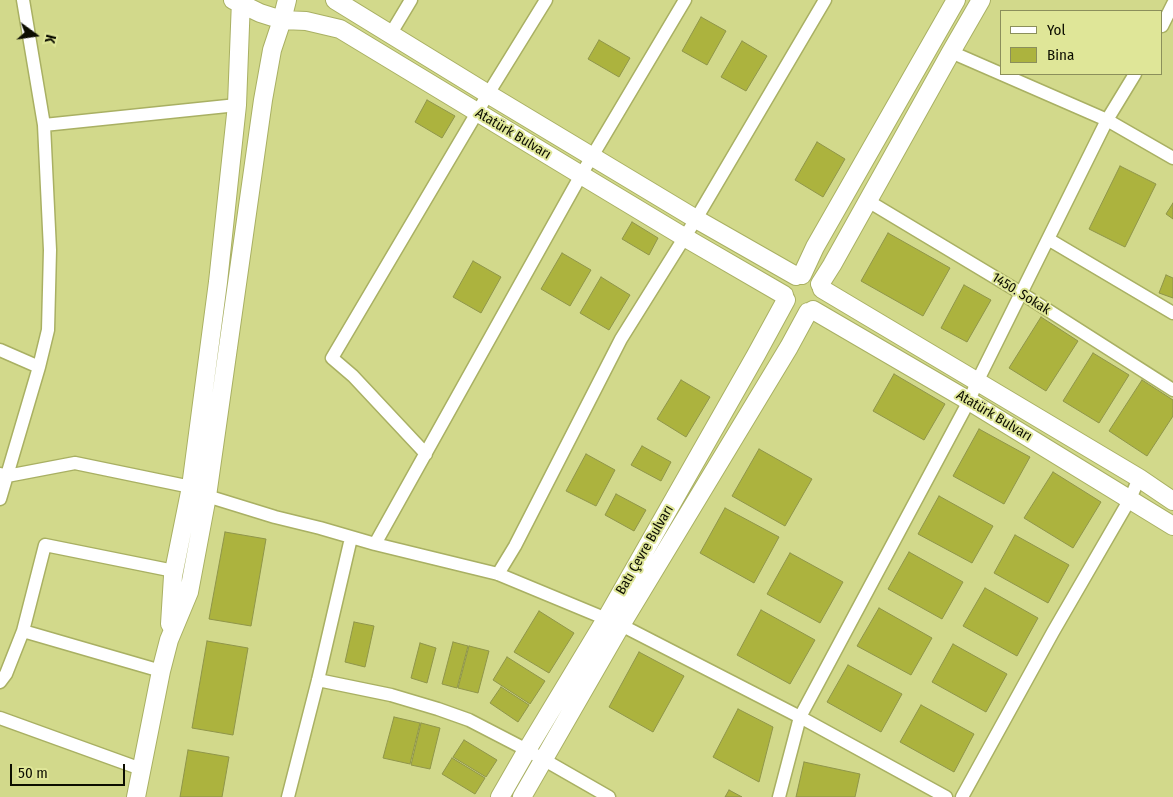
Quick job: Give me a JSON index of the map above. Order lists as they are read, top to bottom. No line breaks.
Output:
{"streets":{"main road":["Atatürk Bulvarı","Batı Çevre Bulvarı"],"street":["1450. Sokak"]},"crossings":[["Atatürk Bulvarı","Batı Çevre Bulvarı"]],"legend":["Yol","Bina"],"scale_bar":"50 m","north":"right"}
